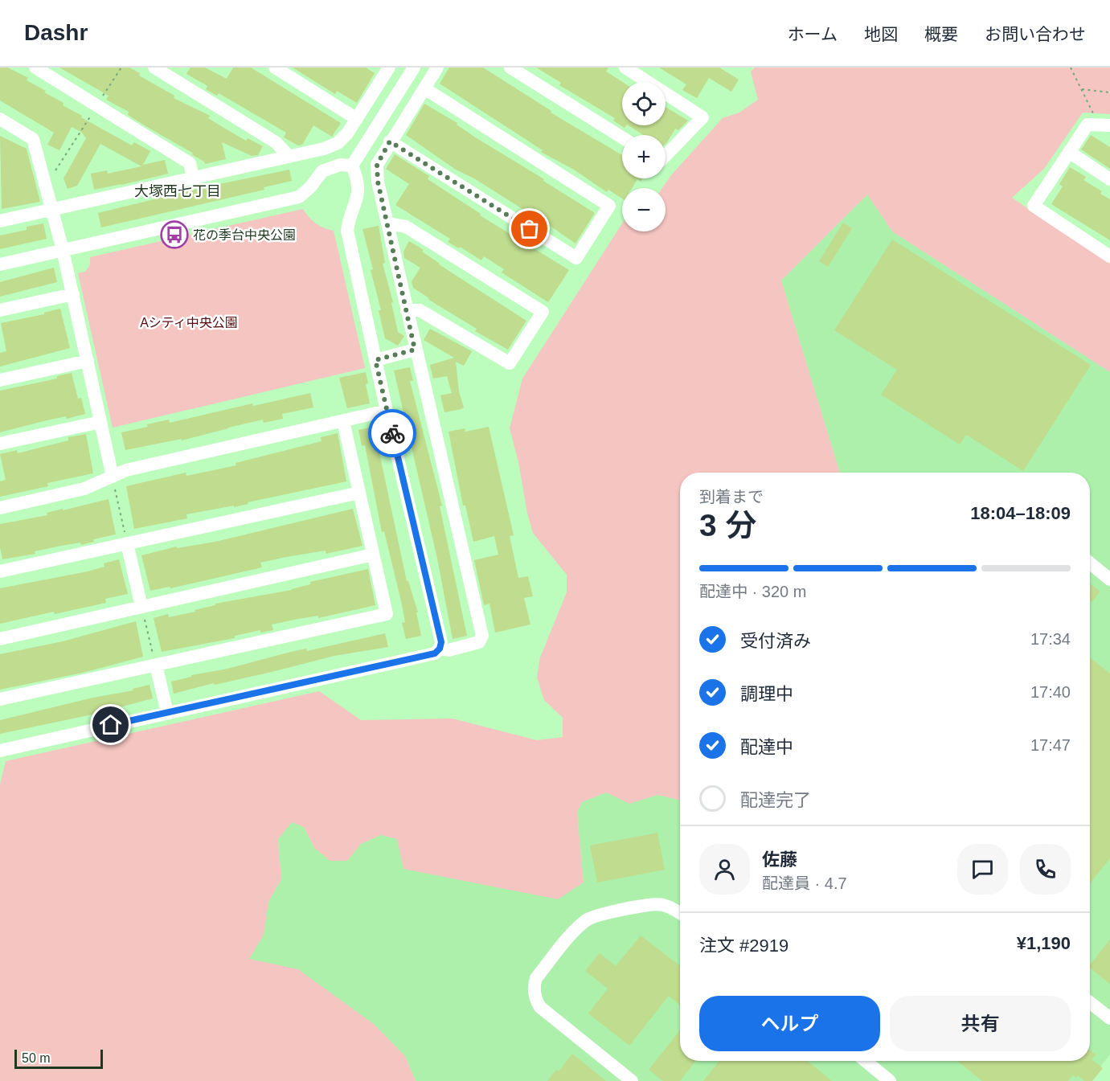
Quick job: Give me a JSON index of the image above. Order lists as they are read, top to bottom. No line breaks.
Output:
{"districts":["大塚西七丁目"],"parks":["Aシティ中央公園"],"places":{"bus stop":["花の季台中央公園"]},"scale_bar":"50 m","page":{"header":"Dashr","nav":["ホーム","地図","概要","お問い合わせ"],"map_buttons":["+","−"],"heading":["3 分","到着まで","18:04–18:09"],"panel":["佐藤","配達員 · 4.7","注文 #2919","¥1,190"],"bar":"配達中 · 320 m","list":[["受付済み","17:34"],["調理中","17:40"],["配達中","17:47"],"配達完了"],"buttons":["ヘルプ","共有"],"scale":"50 m"}}
